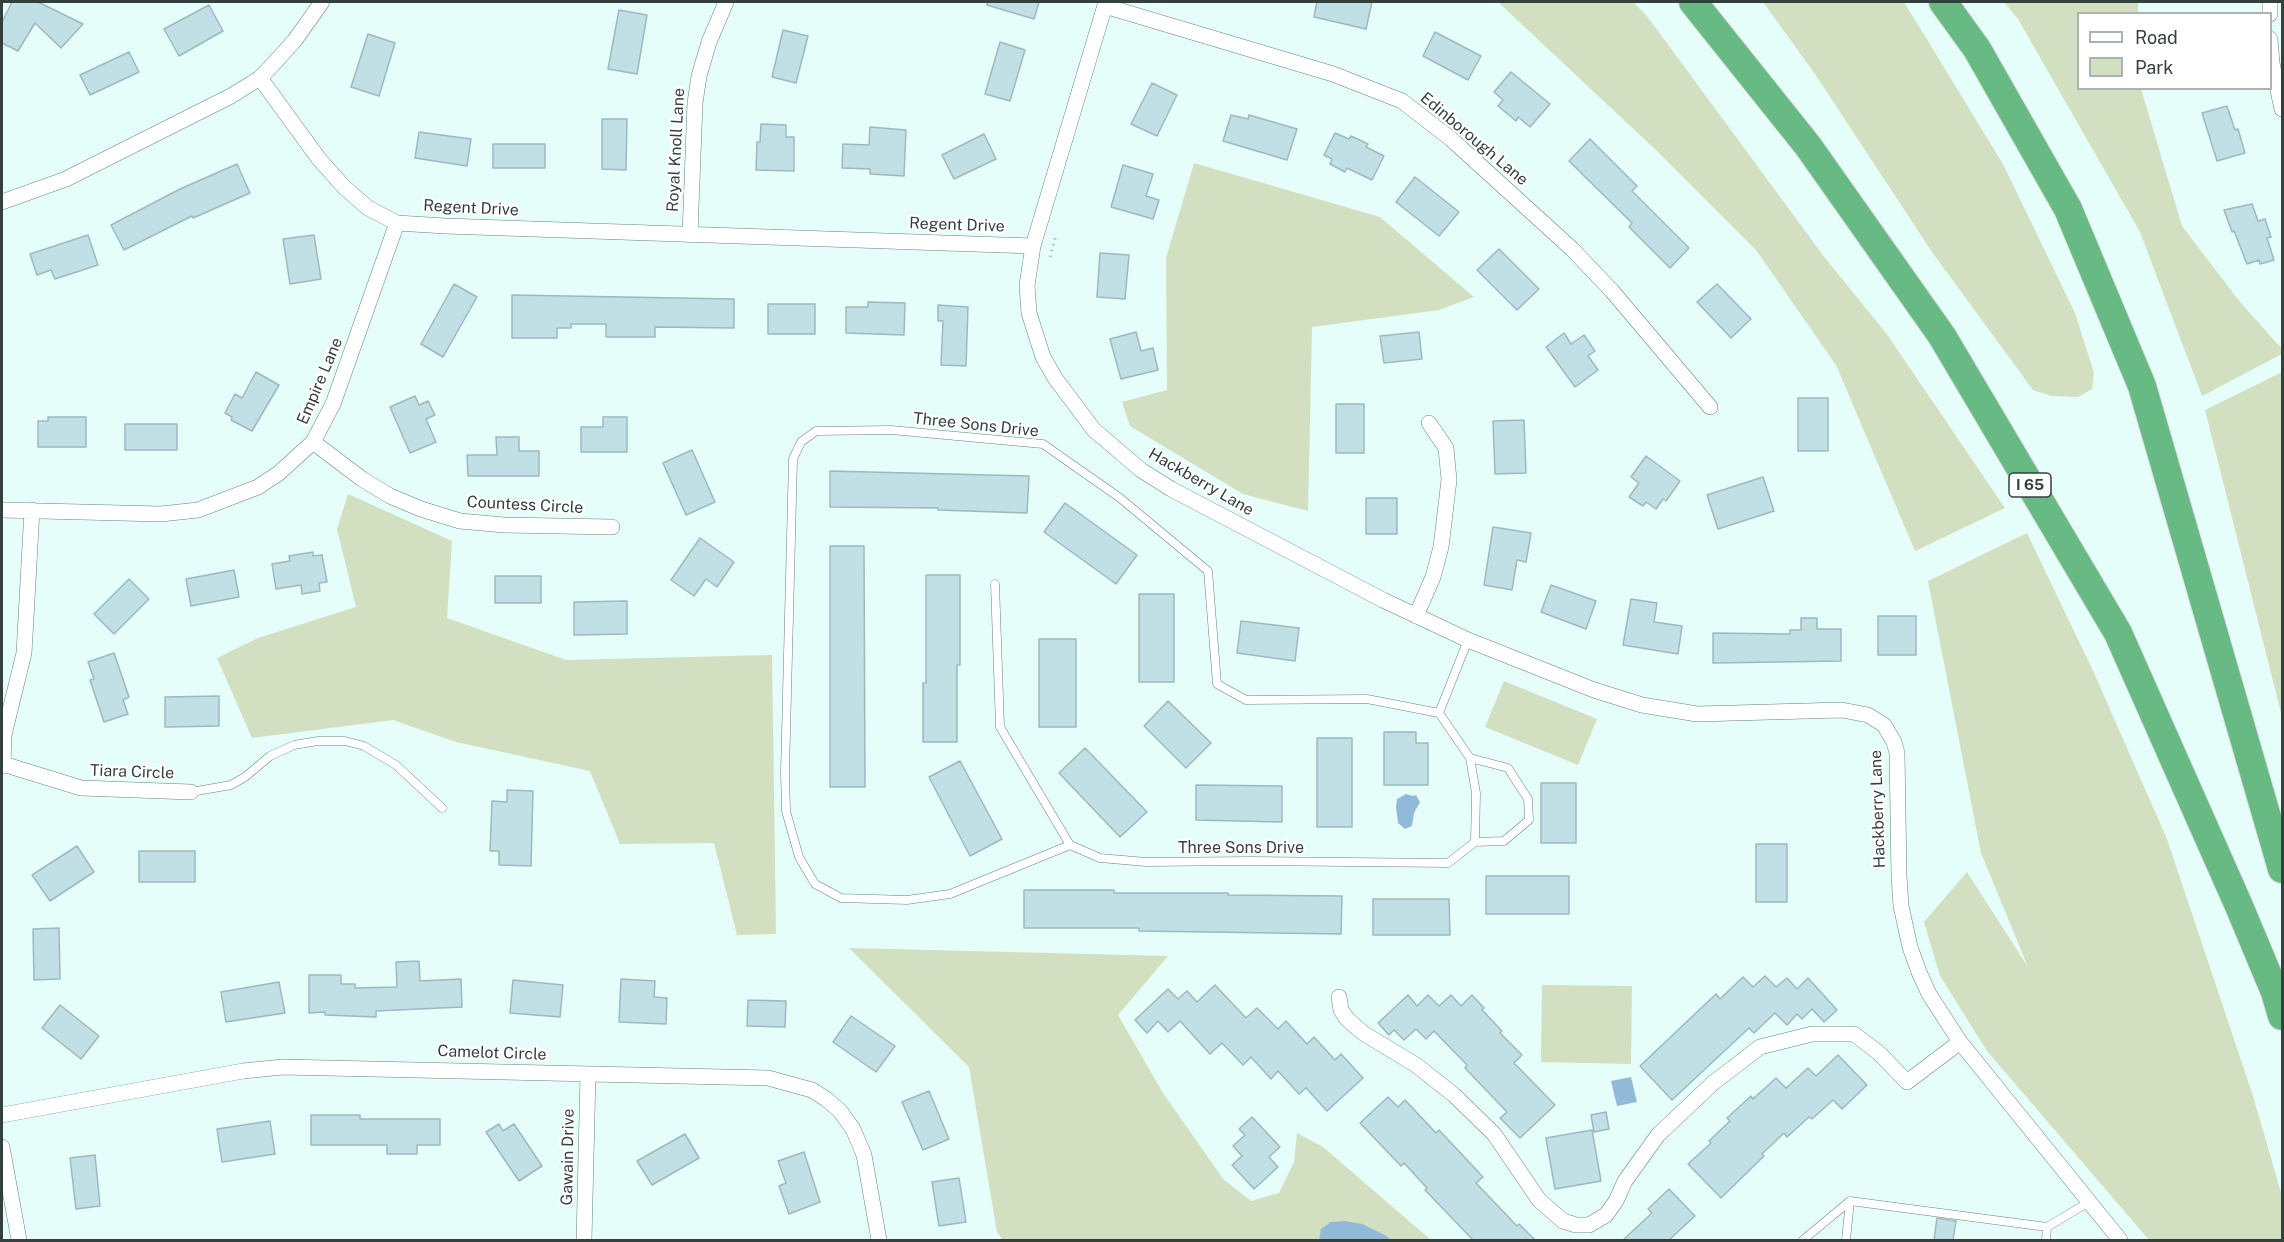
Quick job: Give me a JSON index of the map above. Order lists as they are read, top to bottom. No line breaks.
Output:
{"streets":{"highway":["I 65"],"street":["Edinborough Lane","Royal Knoll Lane","Regent Drive","Empire Lane","Hackberry Lane","Countess Circle","Tiara Circle","Camelot Circle","Gawain Drive"],"lane":["Three Sons Drive"]},"crossings":[["Edinborough Lane","Hackberry Lane"],["Royal Knoll Lane","Regent Drive"],["Regent Drive","Empire Lane"],["Regent Drive","Hackberry Lane"],["Empire Lane","Countess Circle"],["Camelot Circle","Gawain Drive"]],"legend":["Road","Park"]}
